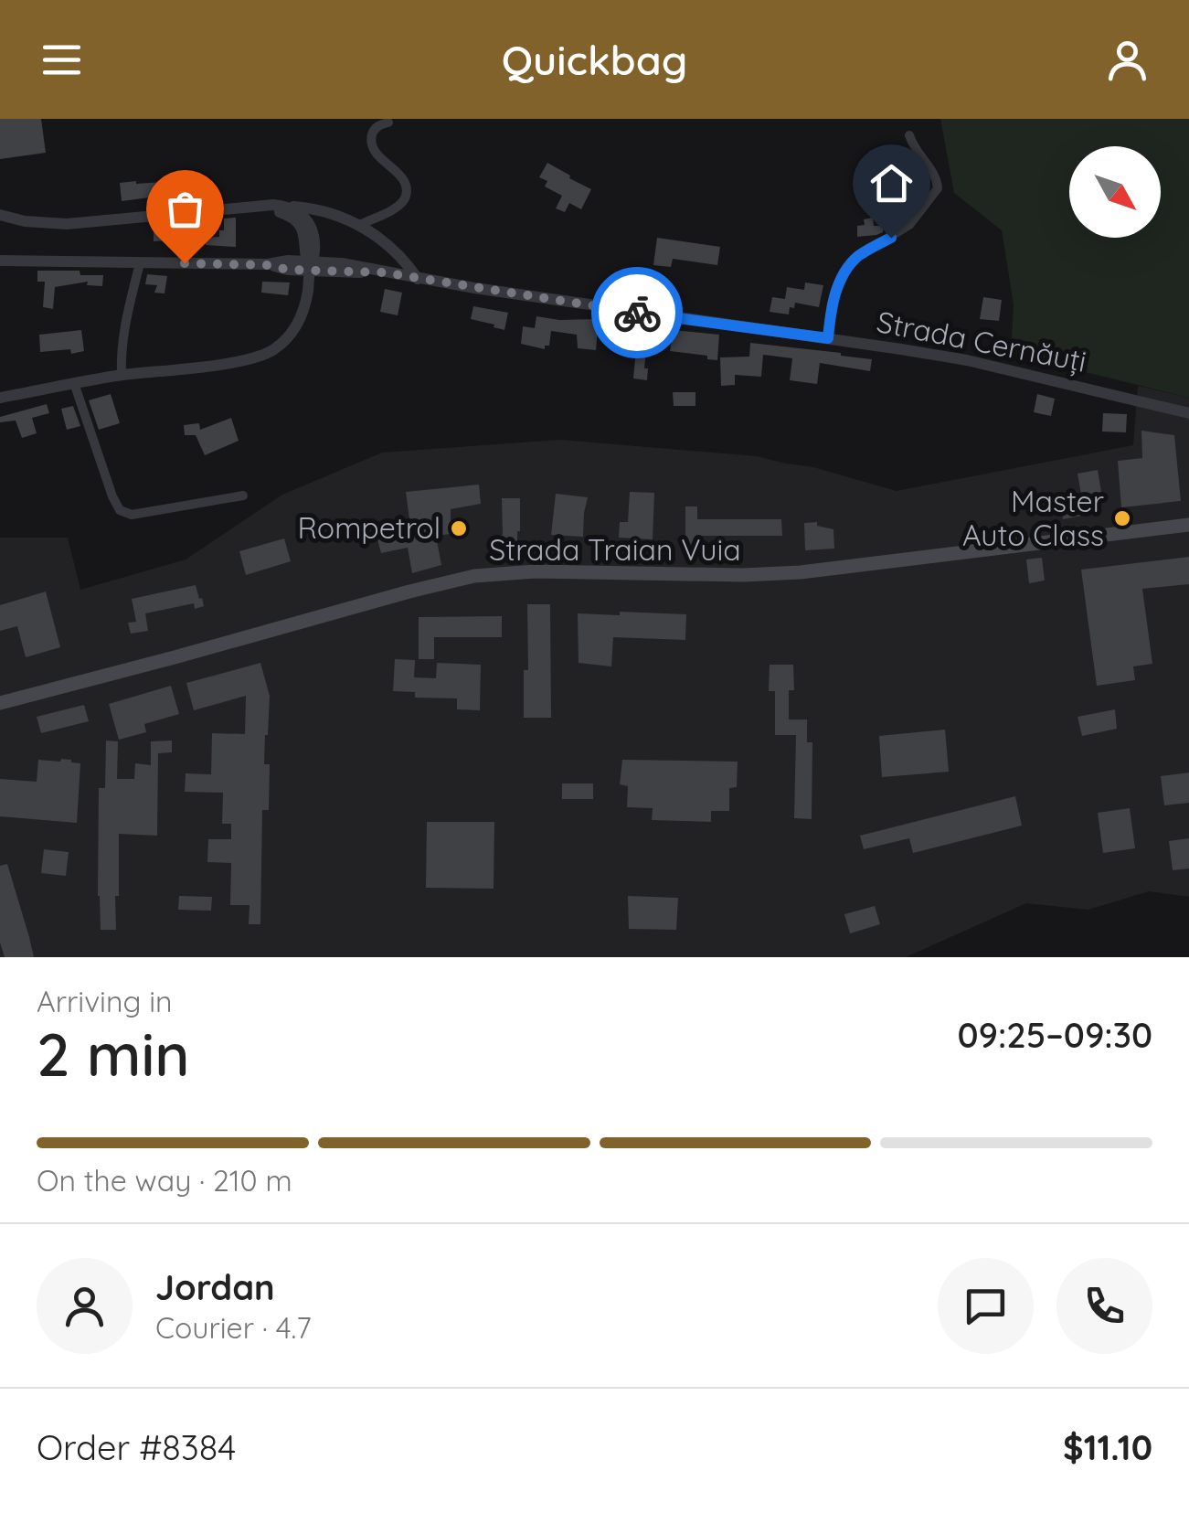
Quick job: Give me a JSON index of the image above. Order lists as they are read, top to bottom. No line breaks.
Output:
{"streets":{"main road":["Strada Traian Vuia"],"street":["Strada Cernăuți"]},"places":["Master Auto Class","Rompetrol"],"north":"bottom right","page":{"header":"Quickbag","heading":["2 min","Arriving in","09:25–09:30"],"panel":["Jordan","Courier · 4.7","Order #8384","$11.10"],"bar":"On the way · 210 m"}}
